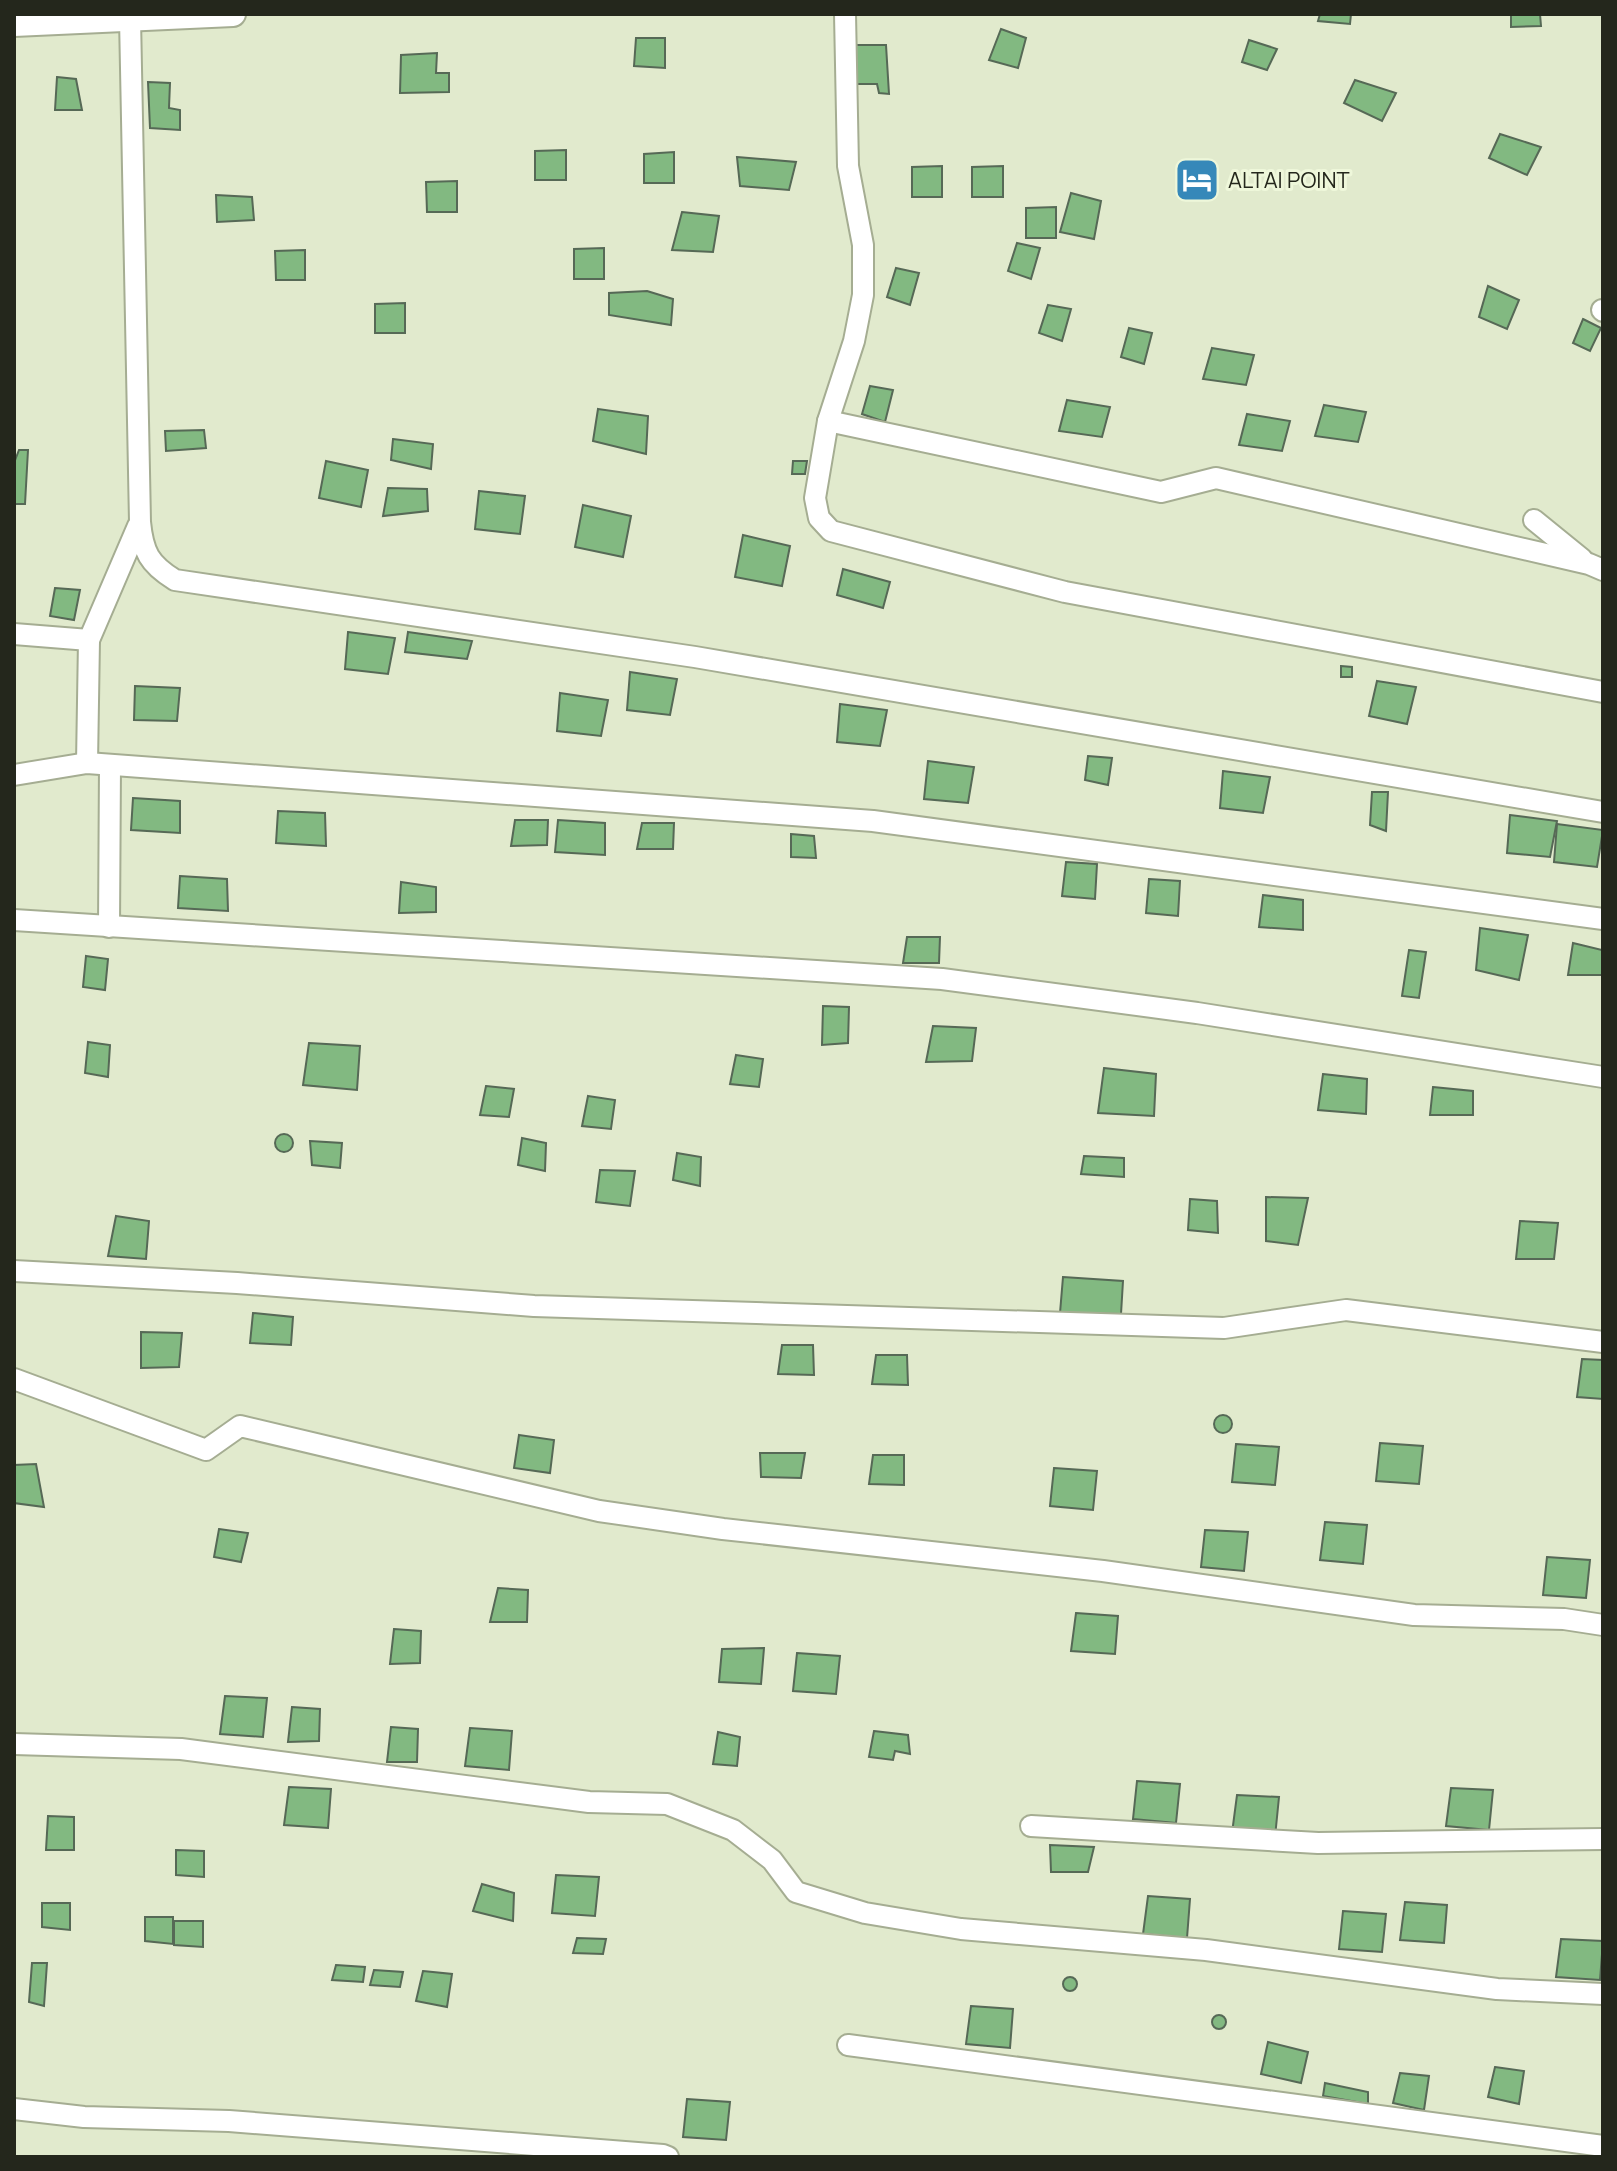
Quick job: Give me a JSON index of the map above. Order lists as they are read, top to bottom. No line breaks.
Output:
{"places":{"hotel":["ALTAI POINT"]}}
